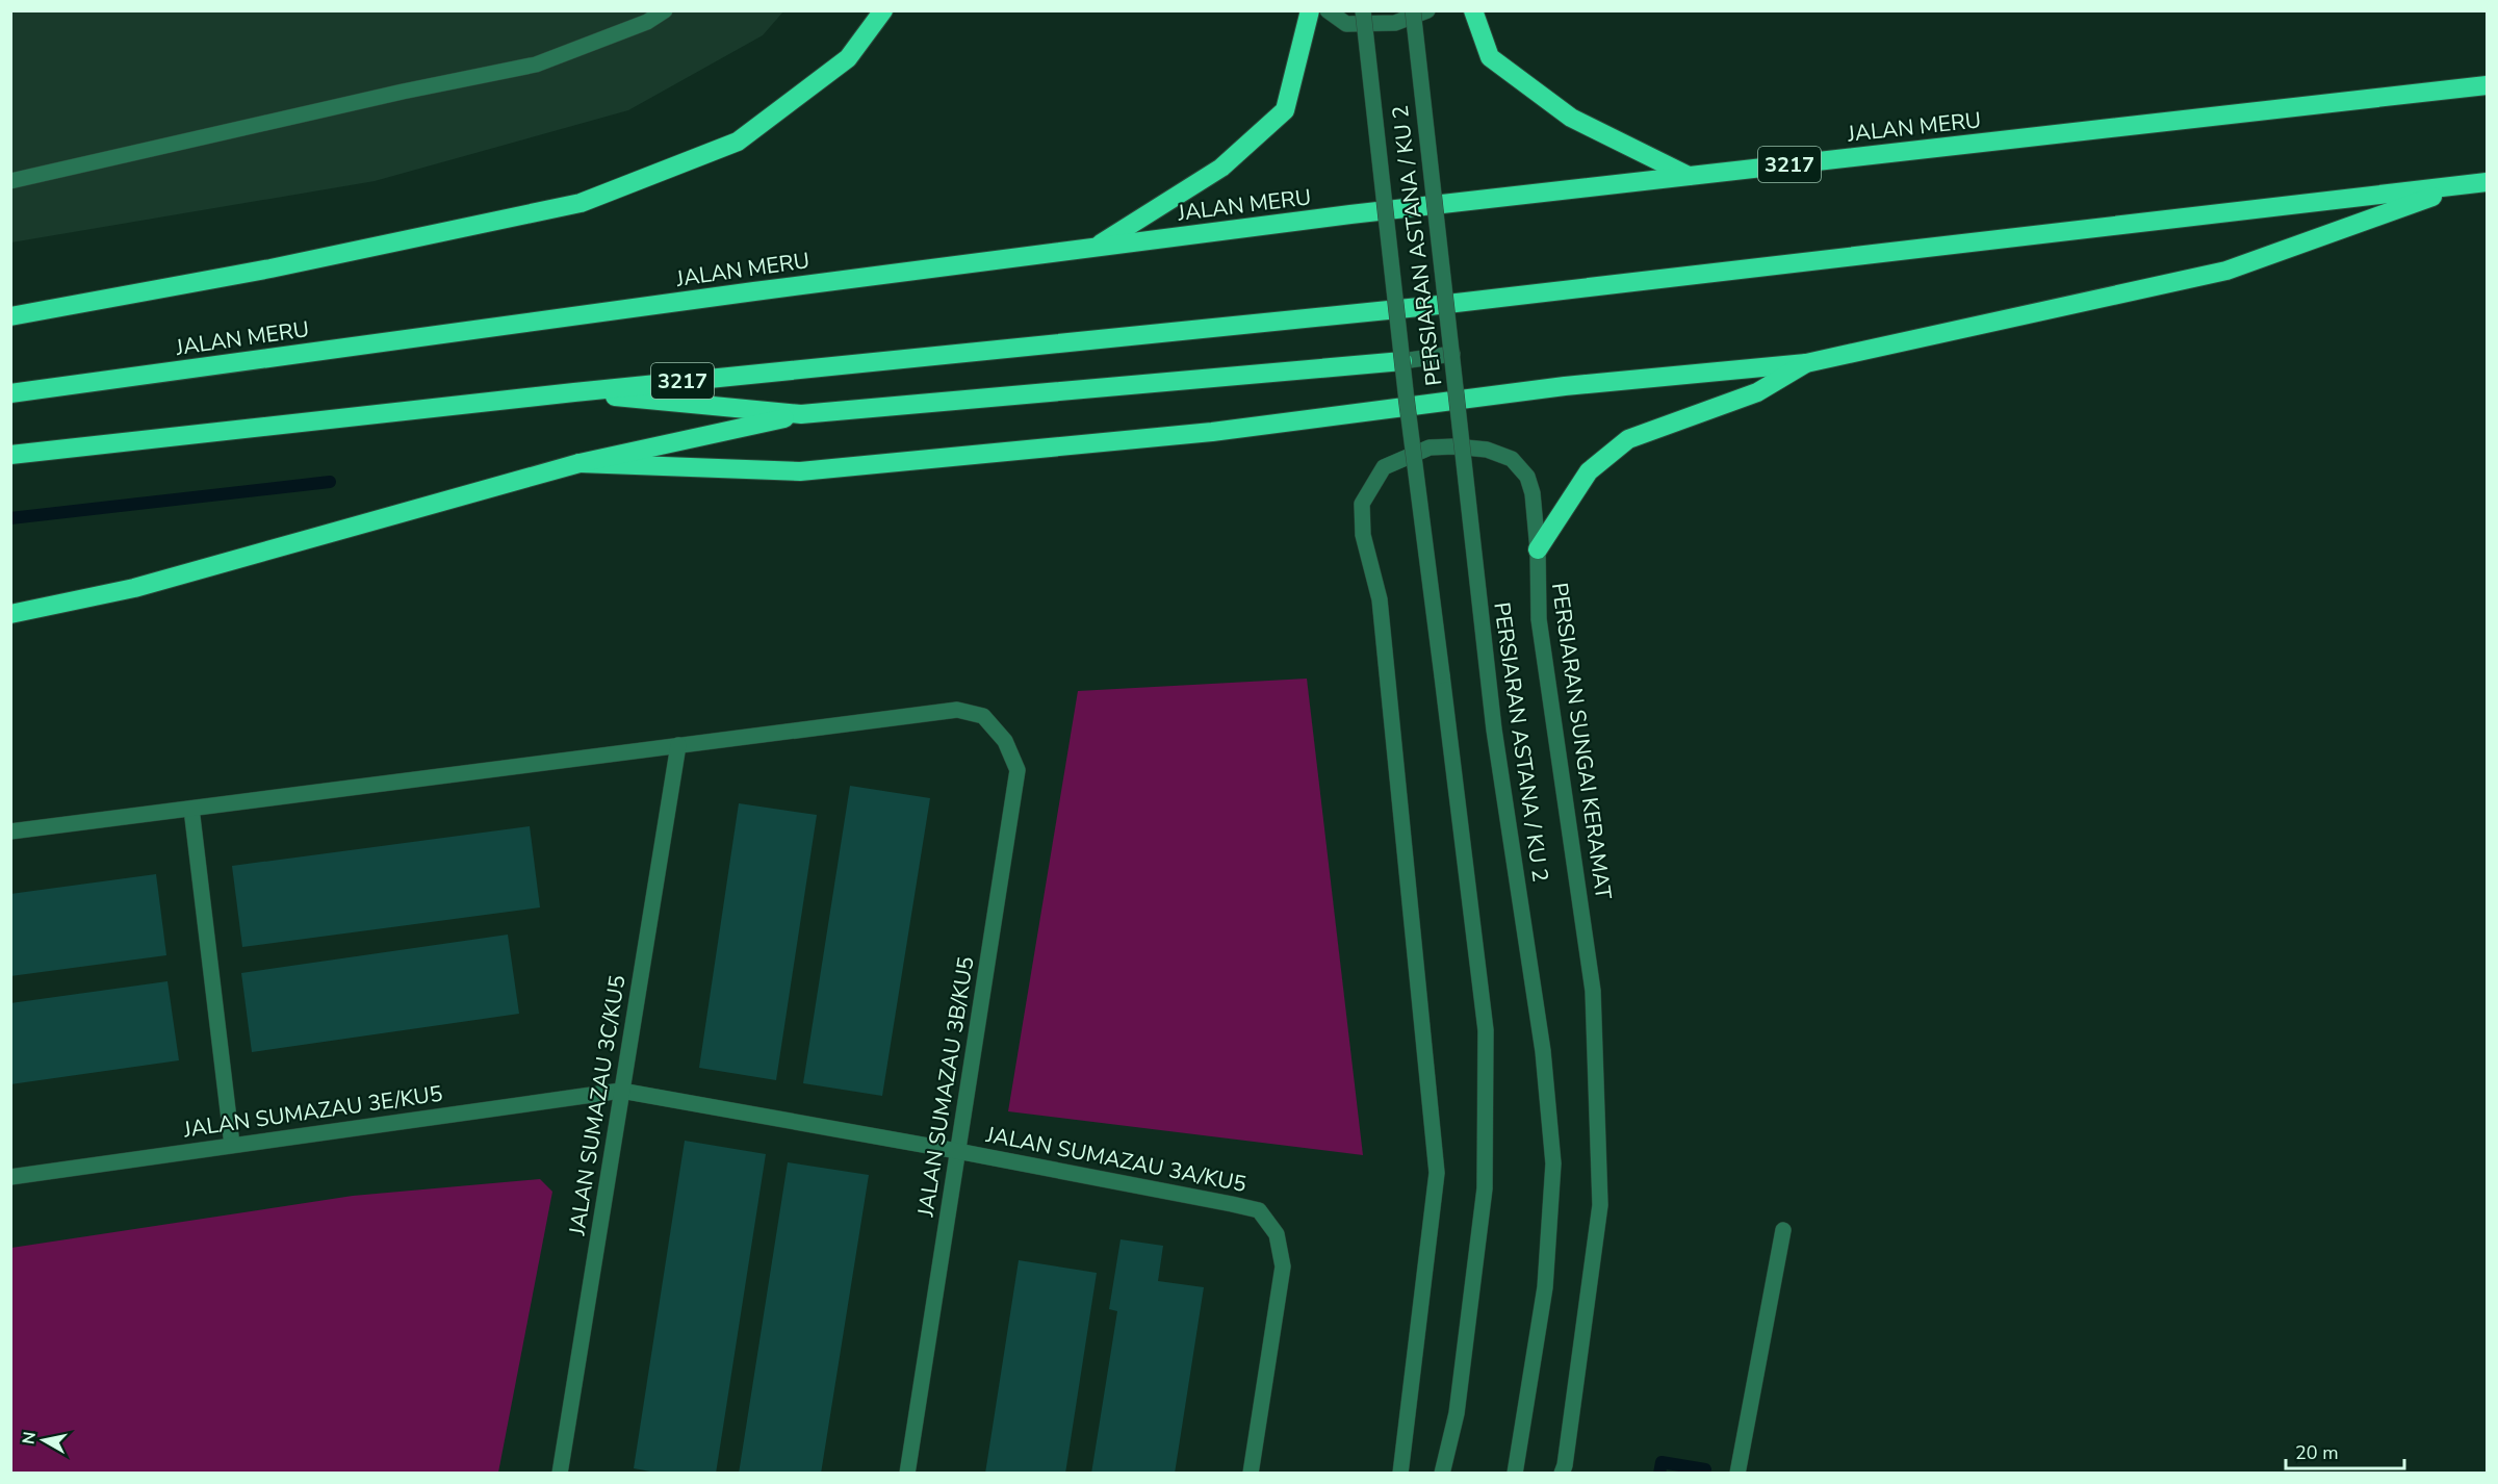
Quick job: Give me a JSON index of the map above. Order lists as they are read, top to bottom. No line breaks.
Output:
{"streets":{"highway":["JALAN MERU","3217"],"street":["PERSIARAN ASTANA / KU 2","PERSIARAN SUNGAI KERAMAT","JALAN SUMAZAU 3B/KU5","JALAN SUMAZAU 3C/KU5","JALAN SUMAZAU 3E/KU5","JALAN SUMAZAU 3A/KU5"]},"crossings":[["3217","PERSIARAN ASTANA / KU 2"],["JALAN SUMAZAU 3B/KU5","JALAN SUMAZAU 3C/KU5"],["JALAN SUMAZAU 3B/KU5","JALAN SUMAZAU 3E/KU5"],["JALAN SUMAZAU 3B/KU5","JALAN SUMAZAU 3A/KU5"],["JALAN SUMAZAU 3C/KU5","JALAN SUMAZAU 3E/KU5"],["JALAN SUMAZAU 3E/KU5","JALAN SUMAZAU 3A/KU5"]],"scale_bar":"20 m","north":"left"}
